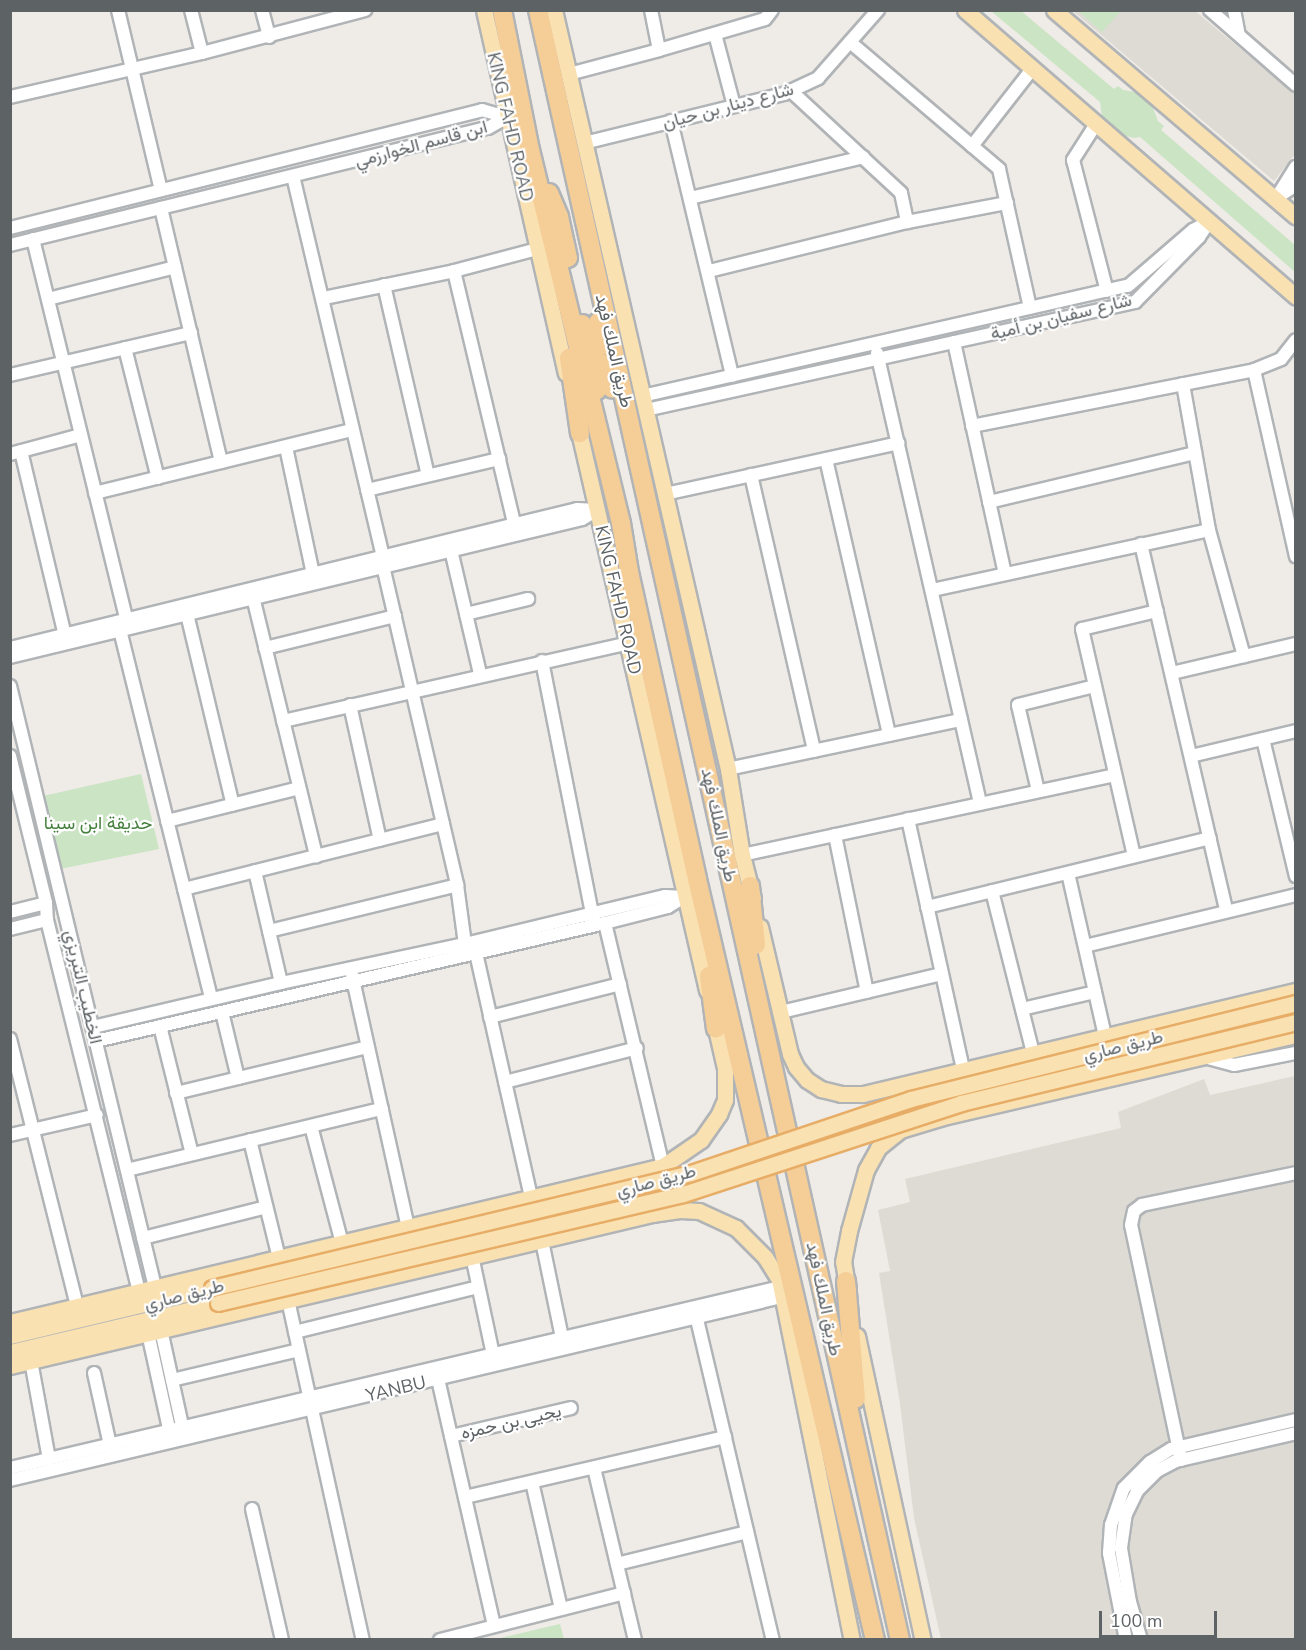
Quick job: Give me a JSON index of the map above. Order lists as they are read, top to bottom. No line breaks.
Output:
{"streets":{"highway":["طريق الملك فهد"],"main road":["KING FAHD ROAD","طريق صاري"],"street":["شارع دينار بن حيان","ابن قاسم الخوارزمي","شارع سفيان بن أمية","الخطيب التبريزي","YANBU","يحيى بن حمزه"]},"crossings":[["شارع دينار بن حيان","طريق الملك فهد"],["KING FAHD ROAD","ابن قاسم الخوارزمي"],["KING FAHD ROAD","طريق الملك فهد"],["KING FAHD ROAD","الخطيب التبريزي"],["KING FAHD ROAD","طريق صاري"],["شارع سفيان بن أمية","طريق الملك فهد"]],"parks":["حديقة ابن سينا"],"scale_bar":"100 m"}
